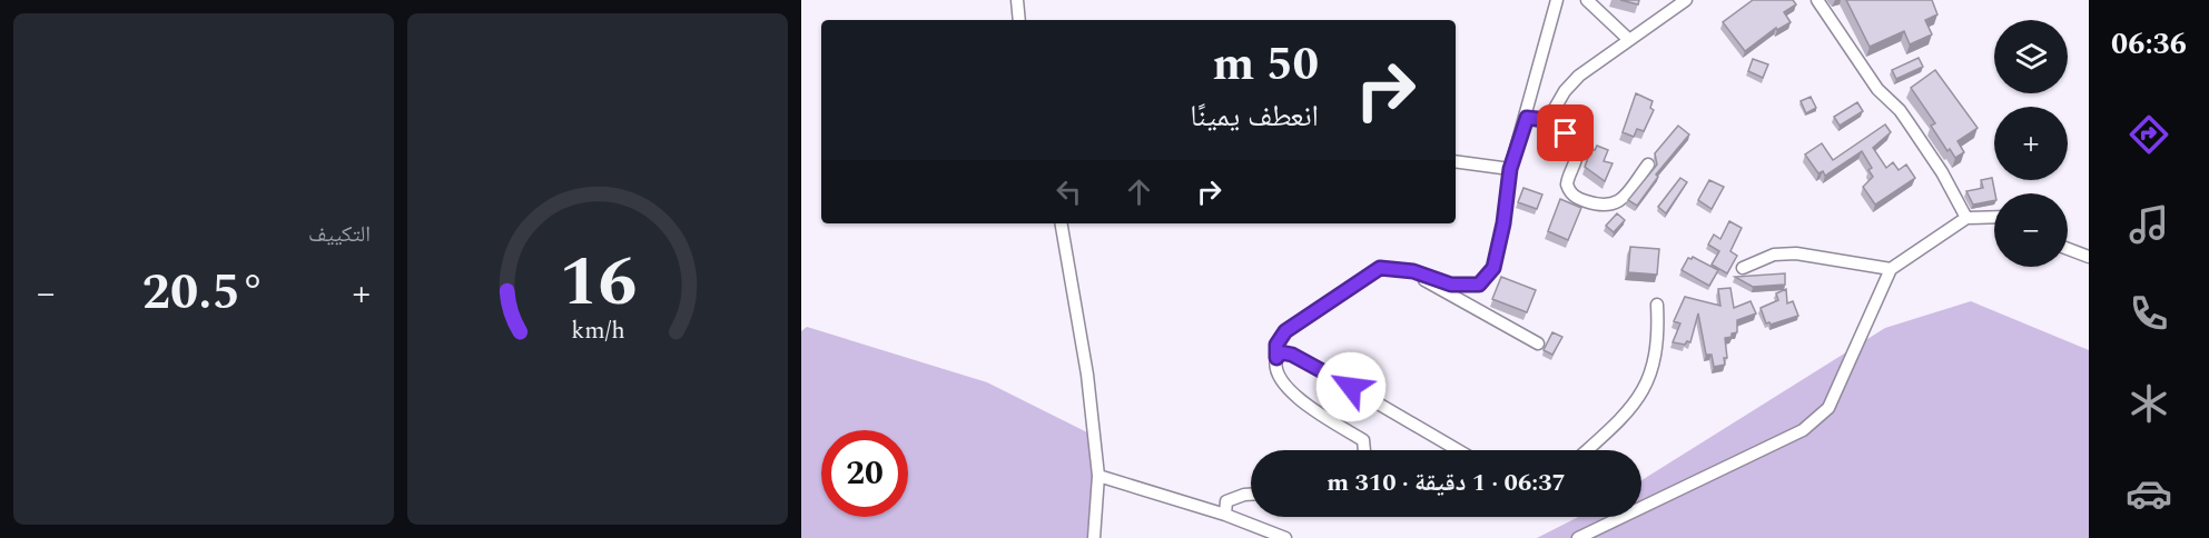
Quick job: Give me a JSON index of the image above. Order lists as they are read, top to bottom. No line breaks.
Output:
{"page":{"tabs":"06:36","tile":"التكييف","map_buttons":["+","−"],"turn":["50 m","انعطف يمينًا"],"heat":["−","20.5°","+"],"limit":"20","trip":"06:37 · 1 دقيقة · 310 m","gauge":["16","km/h"]}}
